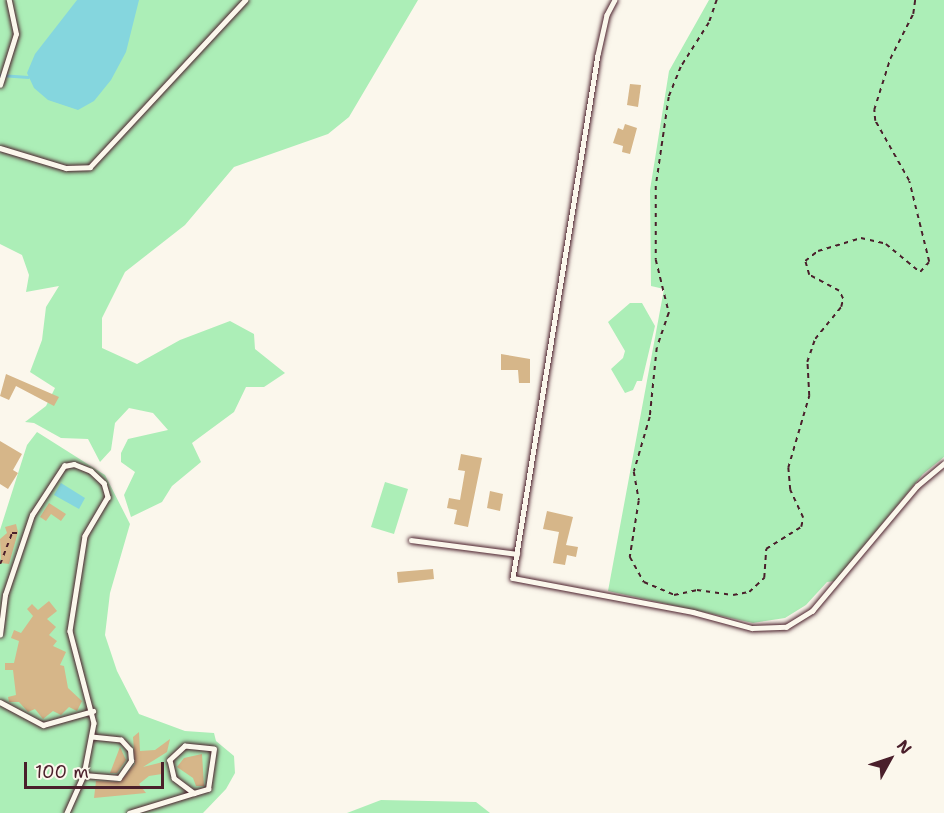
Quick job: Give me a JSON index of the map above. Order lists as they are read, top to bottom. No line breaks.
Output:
{"scale_bar":"100 m","north":"top right"}
